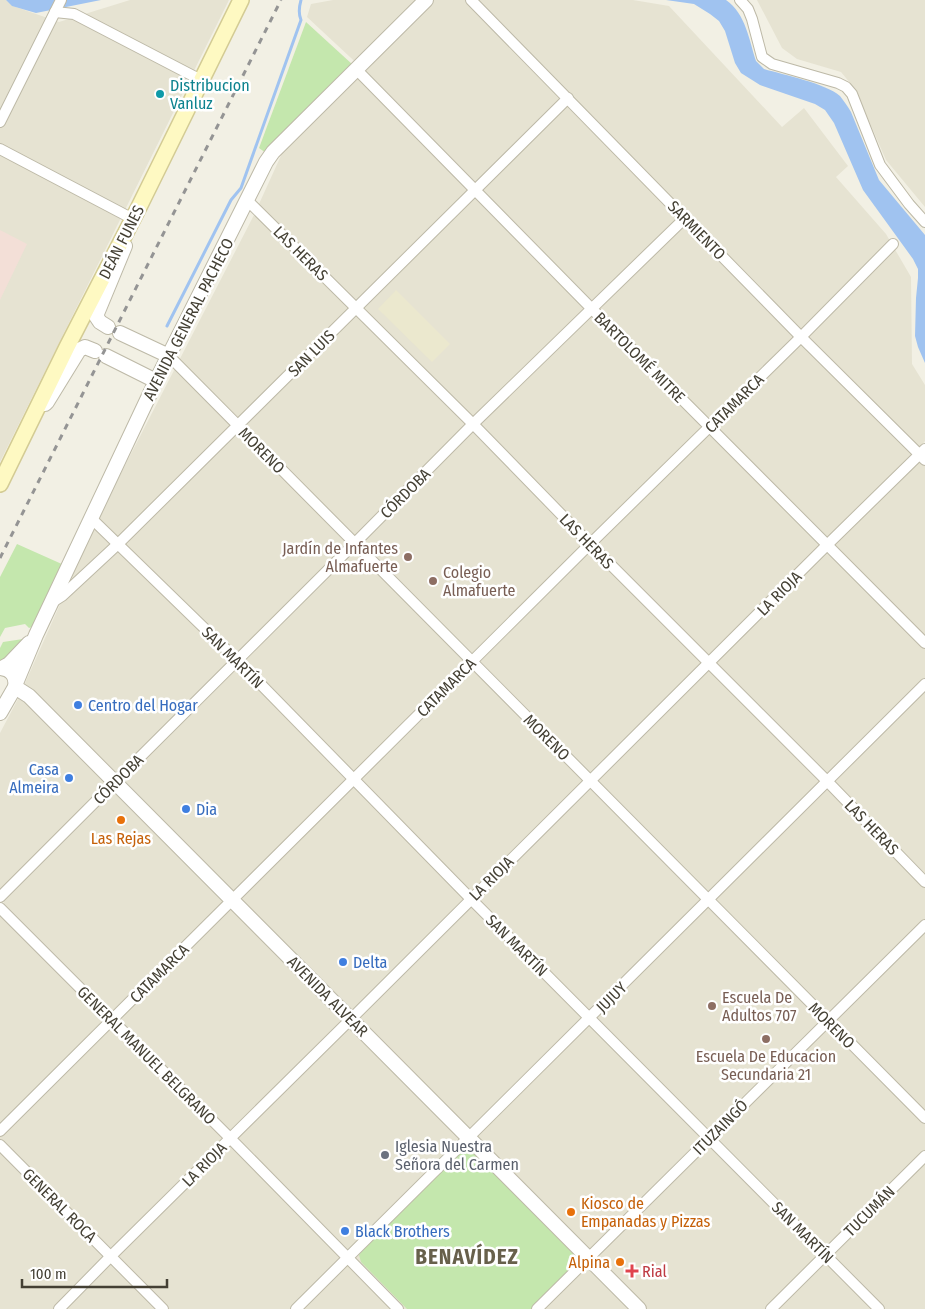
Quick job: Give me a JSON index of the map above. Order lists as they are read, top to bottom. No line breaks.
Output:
{"streets":{"main road":["DEÁN FUNES"],"street":["SARMIENTO","LAS HERAS","AVENIDA GENERAL PACHECO","SAN LUIS","BARTOLOMÉ MITRE","CATAMARCA","MORENO","CÓRDOBA","LA RIOJA","SAN MARTÍN","AVENIDA ALVEAR","JUJUY","GENERAL MANUEL BELGRANO","ITUZAINGÓ","GENERAL ROCA","TUCUMÁN"]},"crossings":[["SARMIENTO","SAN LUIS"],["SARMIENTO","CATAMARCA"],["SARMIENTO","CÓRDOBA"],["SARMIENTO","LA RIOJA"],["LAS HERAS","AVENIDA GENERAL PACHECO"],["LAS HERAS","SAN LUIS"],["LAS HERAS","CATAMARCA"],["LAS HERAS","CÓRDOBA"],["LAS HERAS","LA RIOJA"],["LAS HERAS","JUJUY"],["AVENIDA GENERAL PACHECO","SAN LUIS"],["AVENIDA GENERAL PACHECO","BARTOLOMÉ MITRE"],["AVENIDA GENERAL PACHECO","MORENO"],["AVENIDA GENERAL PACHECO","SAN MARTÍN"],["AVENIDA GENERAL PACHECO","AVENIDA ALVEAR"],["SAN LUIS","BARTOLOMÉ MITRE"],["SAN LUIS","MORENO"],["SAN LUIS","SAN MARTÍN"],["BARTOLOMÉ MITRE","CATAMARCA"],["BARTOLOMÉ MITRE","CÓRDOBA"],["BARTOLOMÉ MITRE","LA RIOJA"],["CATAMARCA","MORENO"],["CATAMARCA","SAN MARTÍN"],["CATAMARCA","AVENIDA ALVEAR"],["CATAMARCA","GENERAL MANUEL BELGRANO"],["MORENO","CÓRDOBA"],["MORENO","LA RIOJA"],["MORENO","JUJUY"],["MORENO","ITUZAINGÓ"],["CÓRDOBA","SAN MARTÍN"],["CÓRDOBA","AVENIDA ALVEAR"],["LA RIOJA","SAN MARTÍN"],["LA RIOJA","AVENIDA ALVEAR"],["LA RIOJA","GENERAL MANUEL BELGRANO"],["LA RIOJA","GENERAL ROCA"],["SAN MARTÍN","JUJUY"],["SAN MARTÍN","ITUZAINGÓ"],["SAN MARTÍN","TUCUMÁN"],["AVENIDA ALVEAR","JUJUY"],["AVENIDA ALVEAR","ITUZAINGÓ"],["JUJUY","GENERAL MANUEL BELGRANO"]],"districts":["BENAVÍDEZ"],"places":{"other":["Distribucion Vanluz","Jardín de Infantes Almafuerte","Colegio Almafuerte","Centro del Hogar","Casa Almeira","Dia","Las Rejas","Delta","Escuela De Adultos 707","Escuela De Educacion Secundaria 21","Iglesia Nuestra Señora del Carmen","Kiosco de Empanadas y Pizzas","Black Brothers","Alpina"],"health":["Rial"]},"scale_bar":"100 m"}
